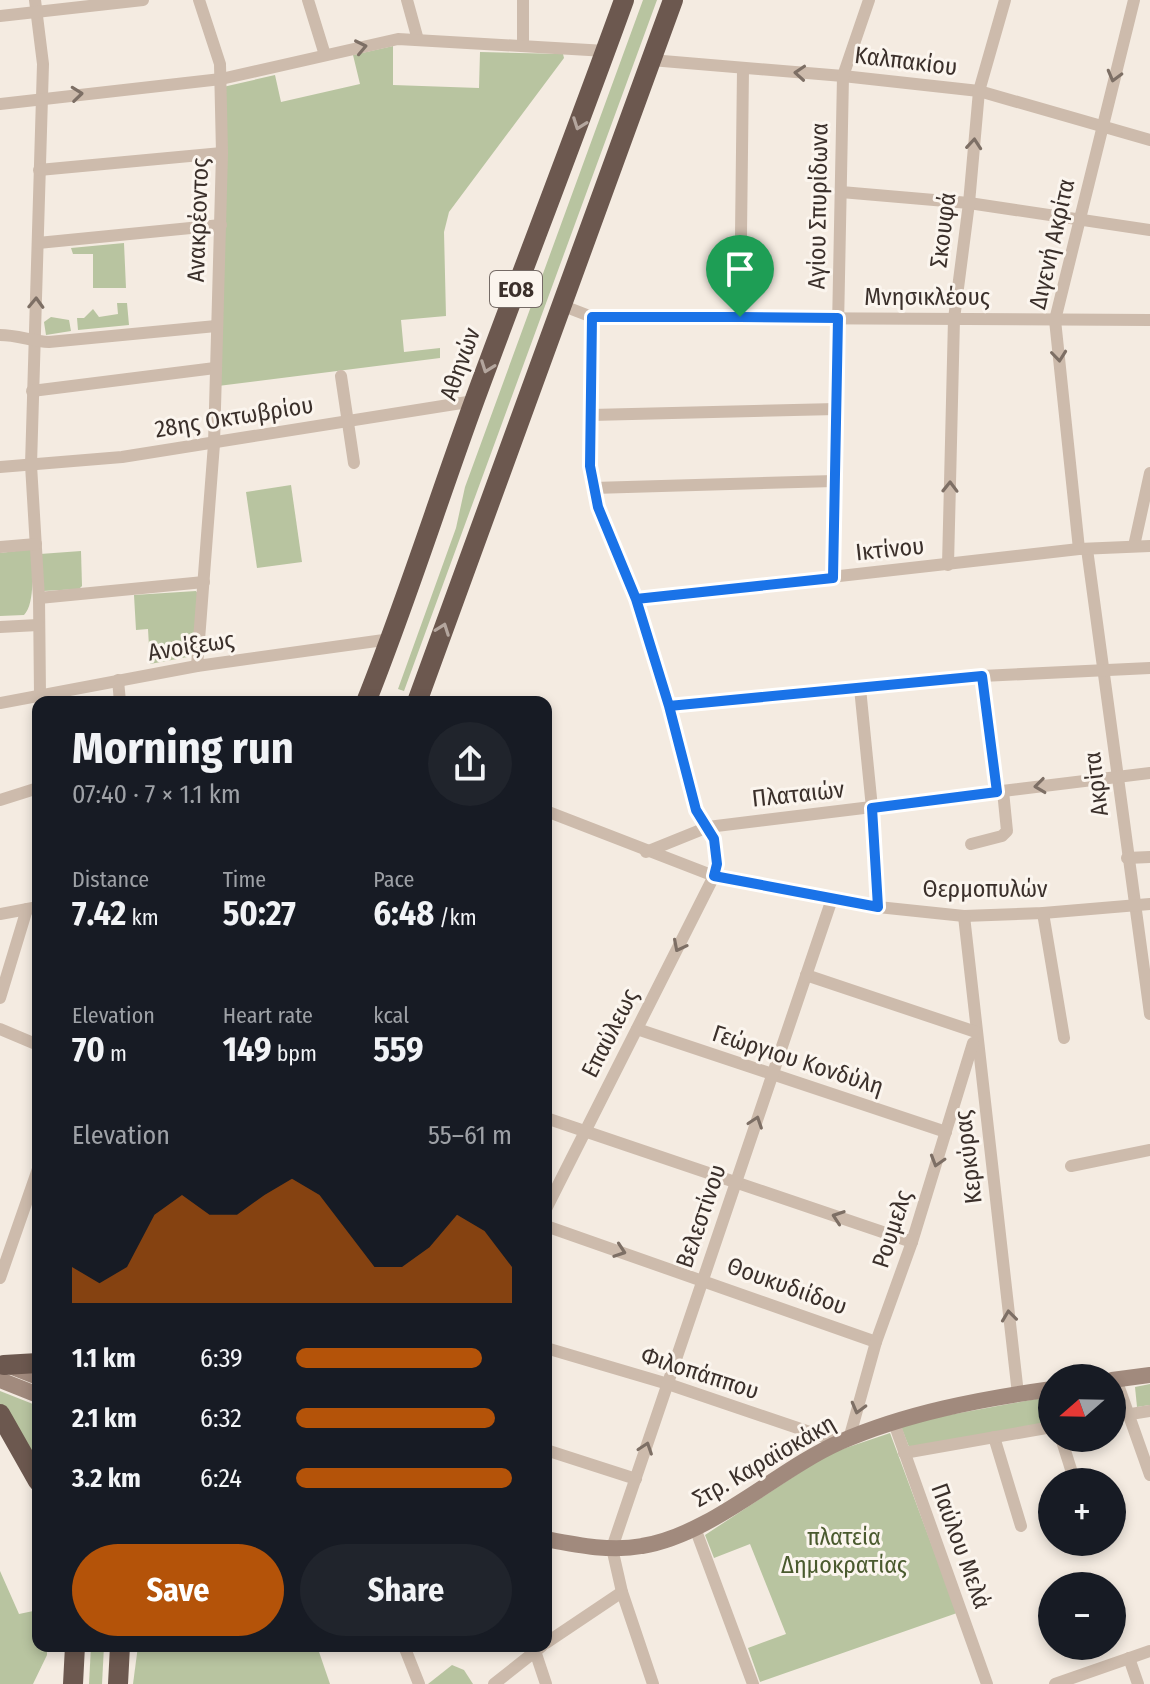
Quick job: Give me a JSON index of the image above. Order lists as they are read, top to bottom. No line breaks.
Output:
{"streets":{"highway":["ΕΟ8","Αθηνών"],"main road":["Στρ. Καραϊσκάκη"],"street":["Καλπακίου","Αγίου Σπυρίδωνα","Ανακρέοντος","Σκουφά","Διγενή Ακρίτα","Μνησικλέους","28ης Οκτωβρίου","Ικτίνου","Ανοίξεως","Ακρίτα","Πλαταιών","Θερμοπυλών","Επαύλεως","Γεώργιου Κονδύλη","Κερκύρας","Βελεστίνου","Ρουμελς","Θουκυδιίδου","Φιλοπάππου","Παύλου Μελά"]},"crossings":[["Καλπακίου","Αγίου Σπυρίδωνα"],["Καλπακίου","Σκουφά"],["Καλπακίου","Διγενή Ακρίτα"],["Καλπακίου","ΕΟ8"],["Αγίου Σπυρίδωνα","Μνησικλέους"],["Αγίου Σπυρίδωνα","Ικτίνου"],["Ανακρέοντος","28ης Οκτωβρίου"],["Ανακρέοντος","Ανοίξεως"],["Σκουφά","Μνησικλέους"],["Σκουφά","Ικτίνου"],["Διγενή Ακρίτα","Μνησικλέους"],["Διγενή Ακρίτα","Ικτίνου"],["Διγενή Ακρίτα","Ακρίτα"],["ΕΟ8","Μνησικλέους"],["Αθηνών","28ης Οκτωβρίου"],["Αθηνών","Ανοίξεως"],["Ικτίνου","Ακρίτα"],["Ακρίτα","Πλαταιών"],["Ακρίτα","Θερμοπυλών"],["Πλαταιών","Θερμοπυλών"],["Θερμοπυλών","Επαύλεως"],["Θερμοπυλών","Κερκύρας"],["Θερμοπυλών","Βελεστίνου"],["Επαύλεως","Γεώργιου Κονδύλη"],["Γεώργιου Κονδύλη","Βελεστίνου"],["Γεώργιου Κονδύλη","Ρουμελς"],["Κερκύρας","Ρουμελς"],["Κερκύρας","Στρ. Καραϊσκάκη"],["Βελεστίνου","Θουκυδιίδου"],["Βελεστίνου","Φιλοπάππου"],["Βελεστίνου","Στρ. Καραϊσκάκη"],["Ρουμελς","Θουκυδιίδου"],["Ρουμελς","Φιλοπάππου"],["Ρουμελς","Στρ. Καραϊσκάκη"],["Φιλοπάππου","Στρ. Καραϊσκάκη"],["Στρ. Καραϊσκάκη","Παύλου Μελά"]],"one_way":["Σκουφά","Διγενή Ακρίτα","Επαύλεως","Κερκύρας","Ρουμελς"],"parks":["πλατεία Δημοκρατίας"],"north":"left","page":{"heading":["Morning run","07:40 · 7 × 1.1 km"],"stats":[["Distance","7.42 km"],["Time","50:27"],["Pace","6:48 /km"],["Elevation","70 m"],["Heart rate","149 bpm"],["kcal","559"]],"chart":["Elevation","55–61 m"],"list":[{"name":"1.1 km","note":"6:39"},{"name":"2.1 km","note":"6:32"},{"name":"3.2 km","note":"6:24"}],"map_buttons":["+","−"],"buttons":["Save","Share"]}}
